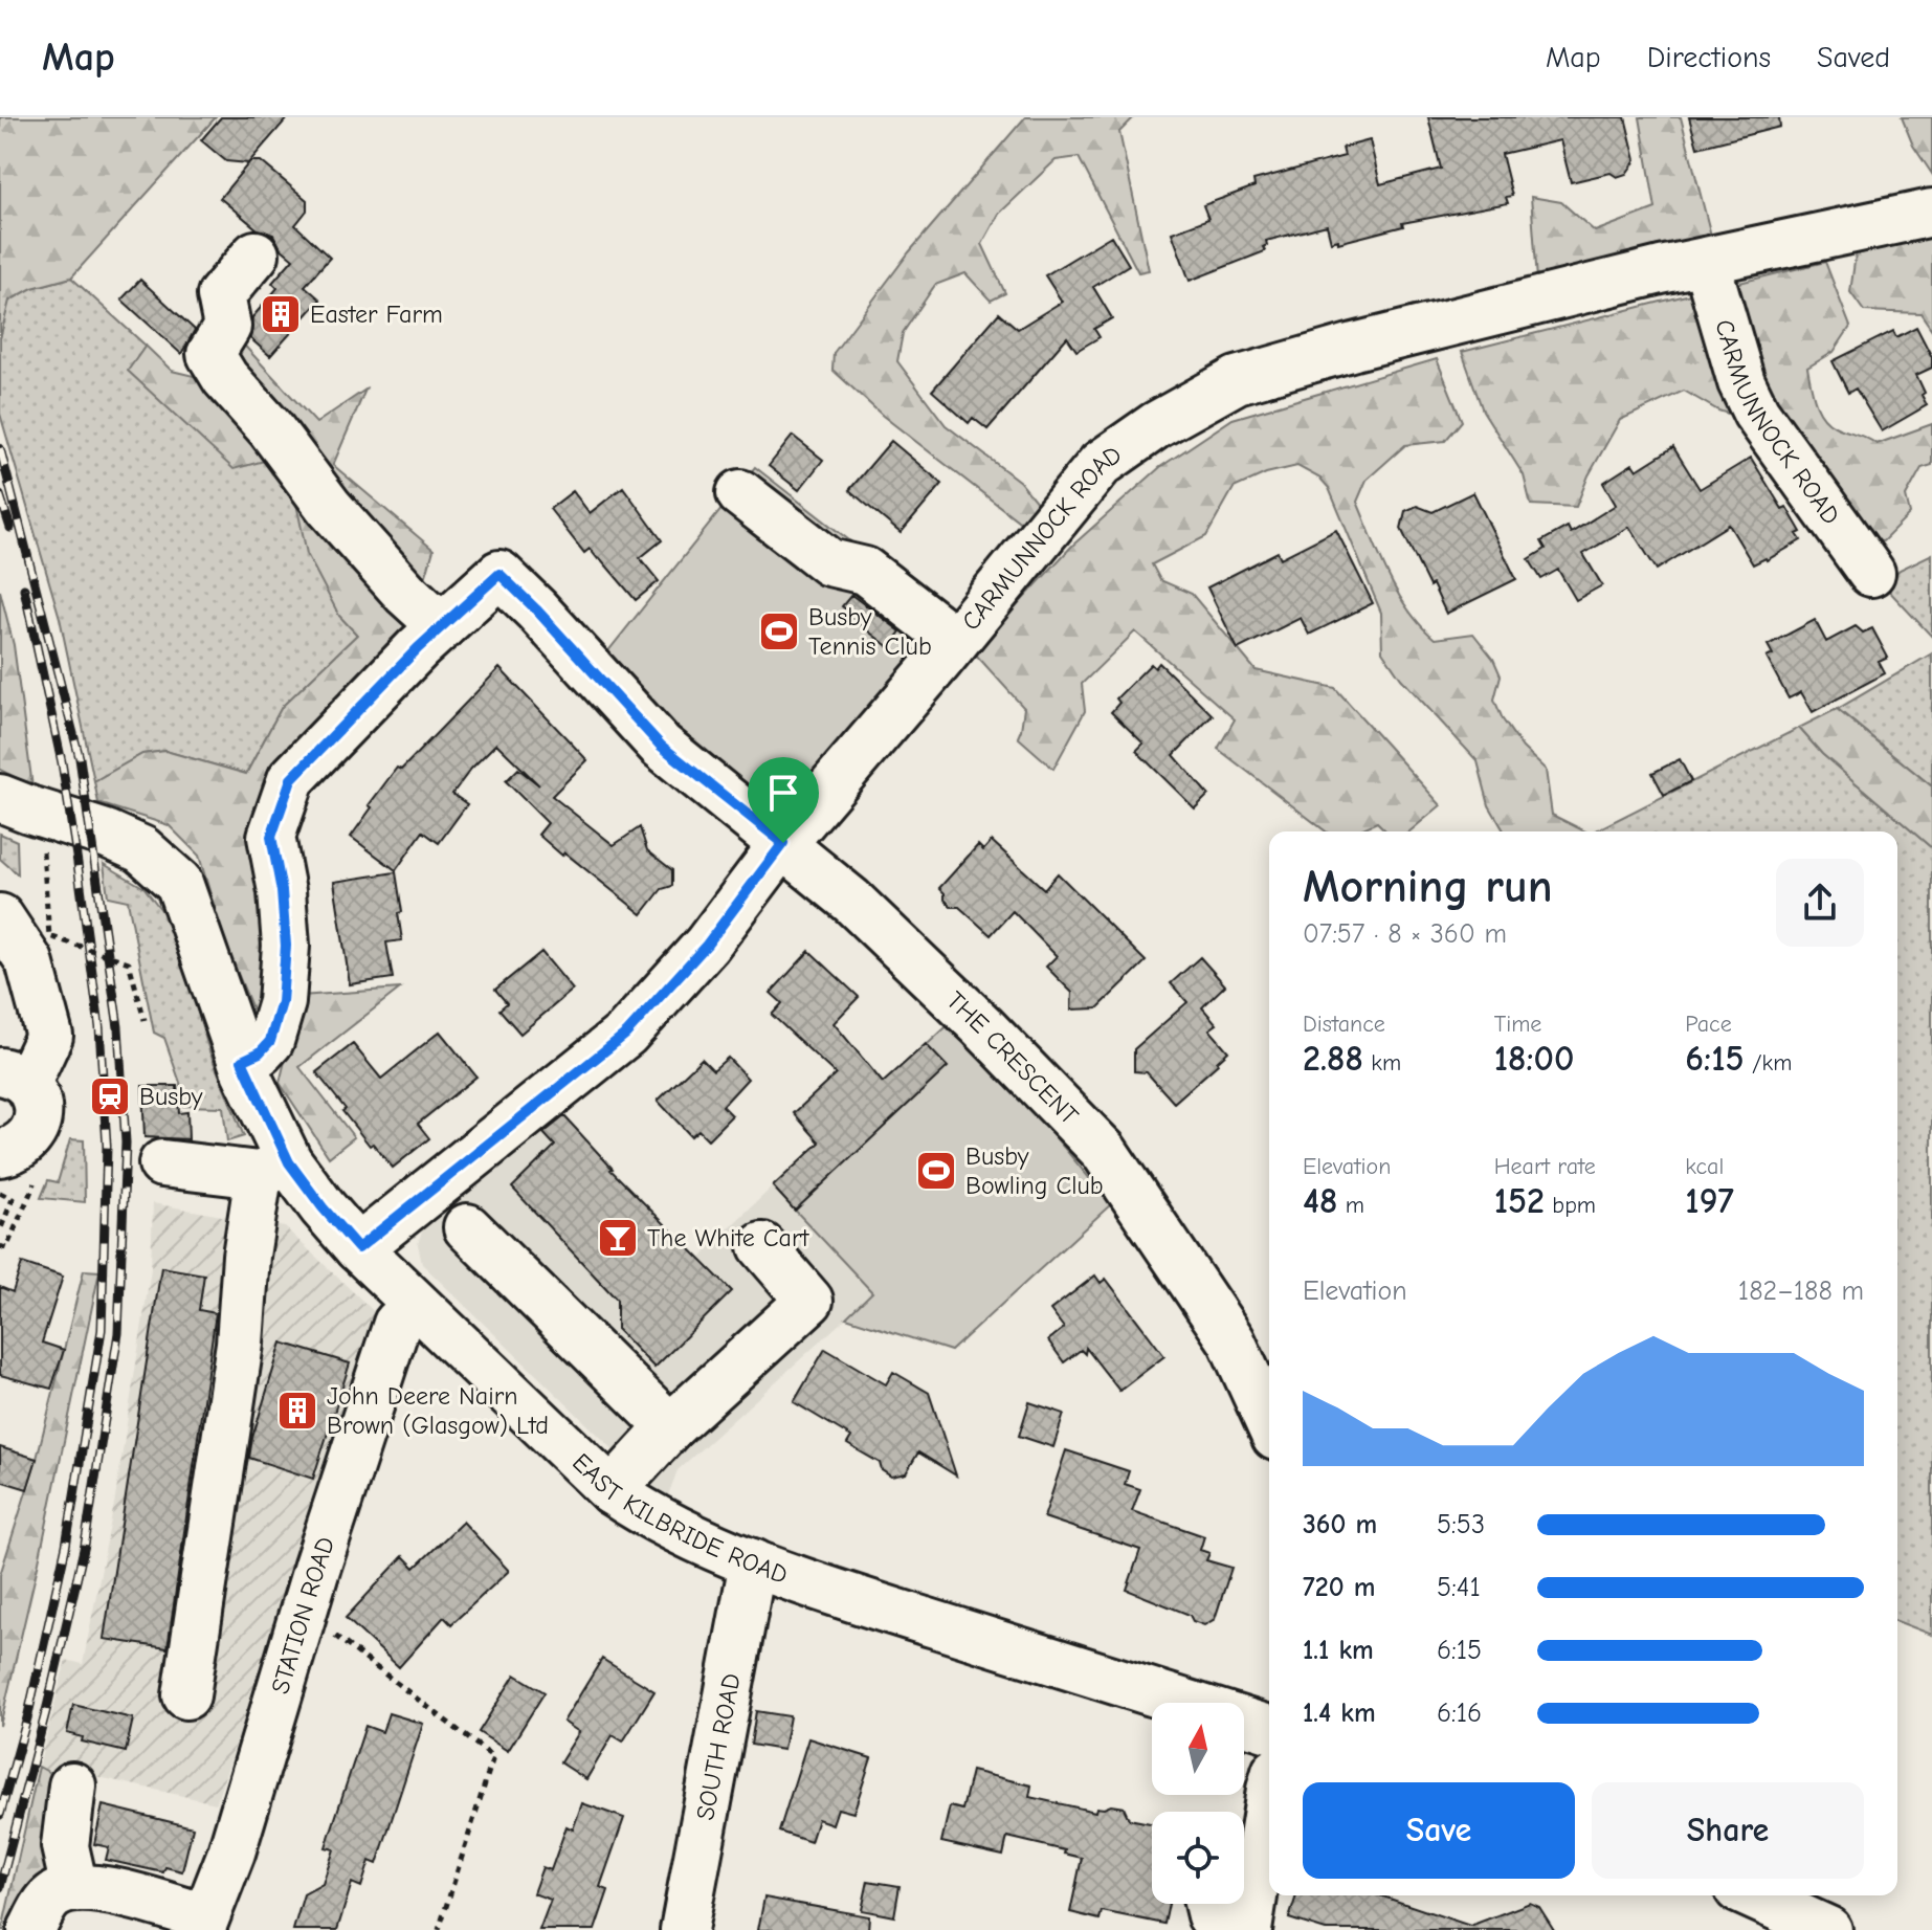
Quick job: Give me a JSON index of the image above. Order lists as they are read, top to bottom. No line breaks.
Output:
{"streets":{"main road":["CARMUNNOCK ROAD","THE CRESCENT","EAST KILBRIDE ROAD","STATION ROAD","SOUTH ROAD"]},"crossings":[["CARMUNNOCK ROAD","THE CRESCENT"],["CARMUNNOCK ROAD","EAST KILBRIDE ROAD"],["EAST KILBRIDE ROAD","STATION ROAD"],["EAST KILBRIDE ROAD","SOUTH ROAD"]],"places":{"building":["Easter Farm","John Deere Nairn Brown (Glasgow) Ltd"],"sports":["Busby Tennis Club","Busby Bowling Club"],"station":["Busby"],"bar":["The White Cart"]},"north":"top","page":{"header":"Map","nav":["Map","Directions","Saved"],"heading":["Morning run","07:57 · 8 × 360 m"],"stats":[["Distance","2.88 km"],["Time","18:00"],["Pace","6:15 /km"],["Elevation","48 m"],["Heart rate","152 bpm"],["kcal","197"]],"chart":["Elevation","182–188 m"],"list":[{"name":"360 m","note":"5:53"},{"name":"720 m","note":"5:41"},{"name":"1.1 km","note":"6:15"},{"name":"1.4 km","note":"6:16"}],"buttons":["Save","Share"]}}
